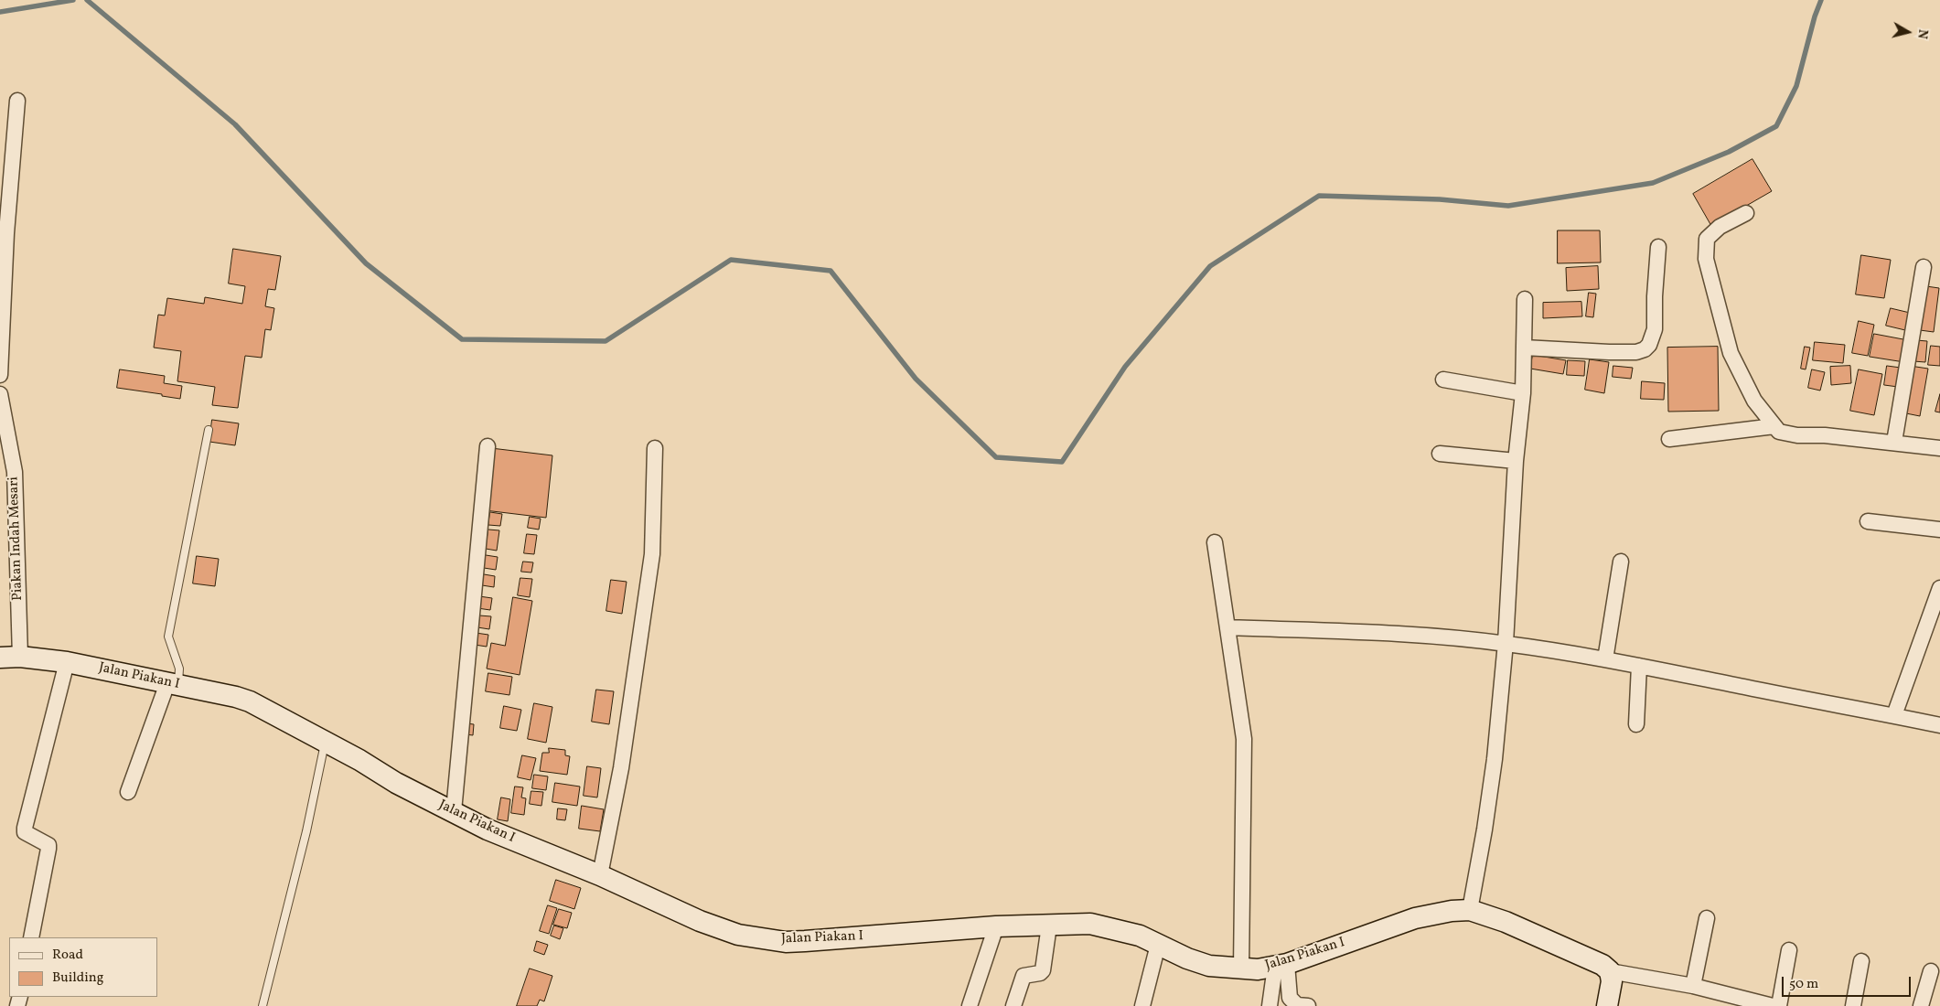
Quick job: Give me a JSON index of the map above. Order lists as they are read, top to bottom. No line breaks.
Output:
{"streets":{"street":["Piakan Indah Mesari","Jalan Piakan I"]},"crossings":[["Piakan Indah Mesari","Jalan Piakan I"]],"legend":["Road","Building"],"scale_bar":"50 m","north":"right"}
